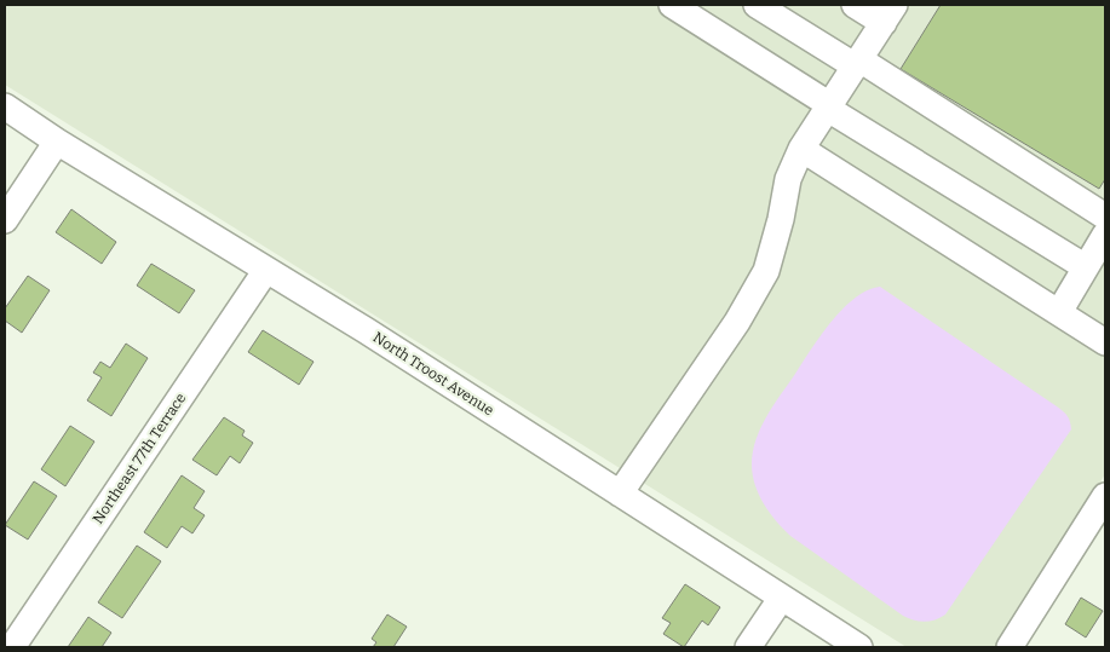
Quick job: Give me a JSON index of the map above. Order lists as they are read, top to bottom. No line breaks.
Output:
{"streets":{"street":["North Troost Avenue","Northeast 77th Terrace"]},"crossings":[["North Troost Avenue","Northeast 77th Terrace"]]}
